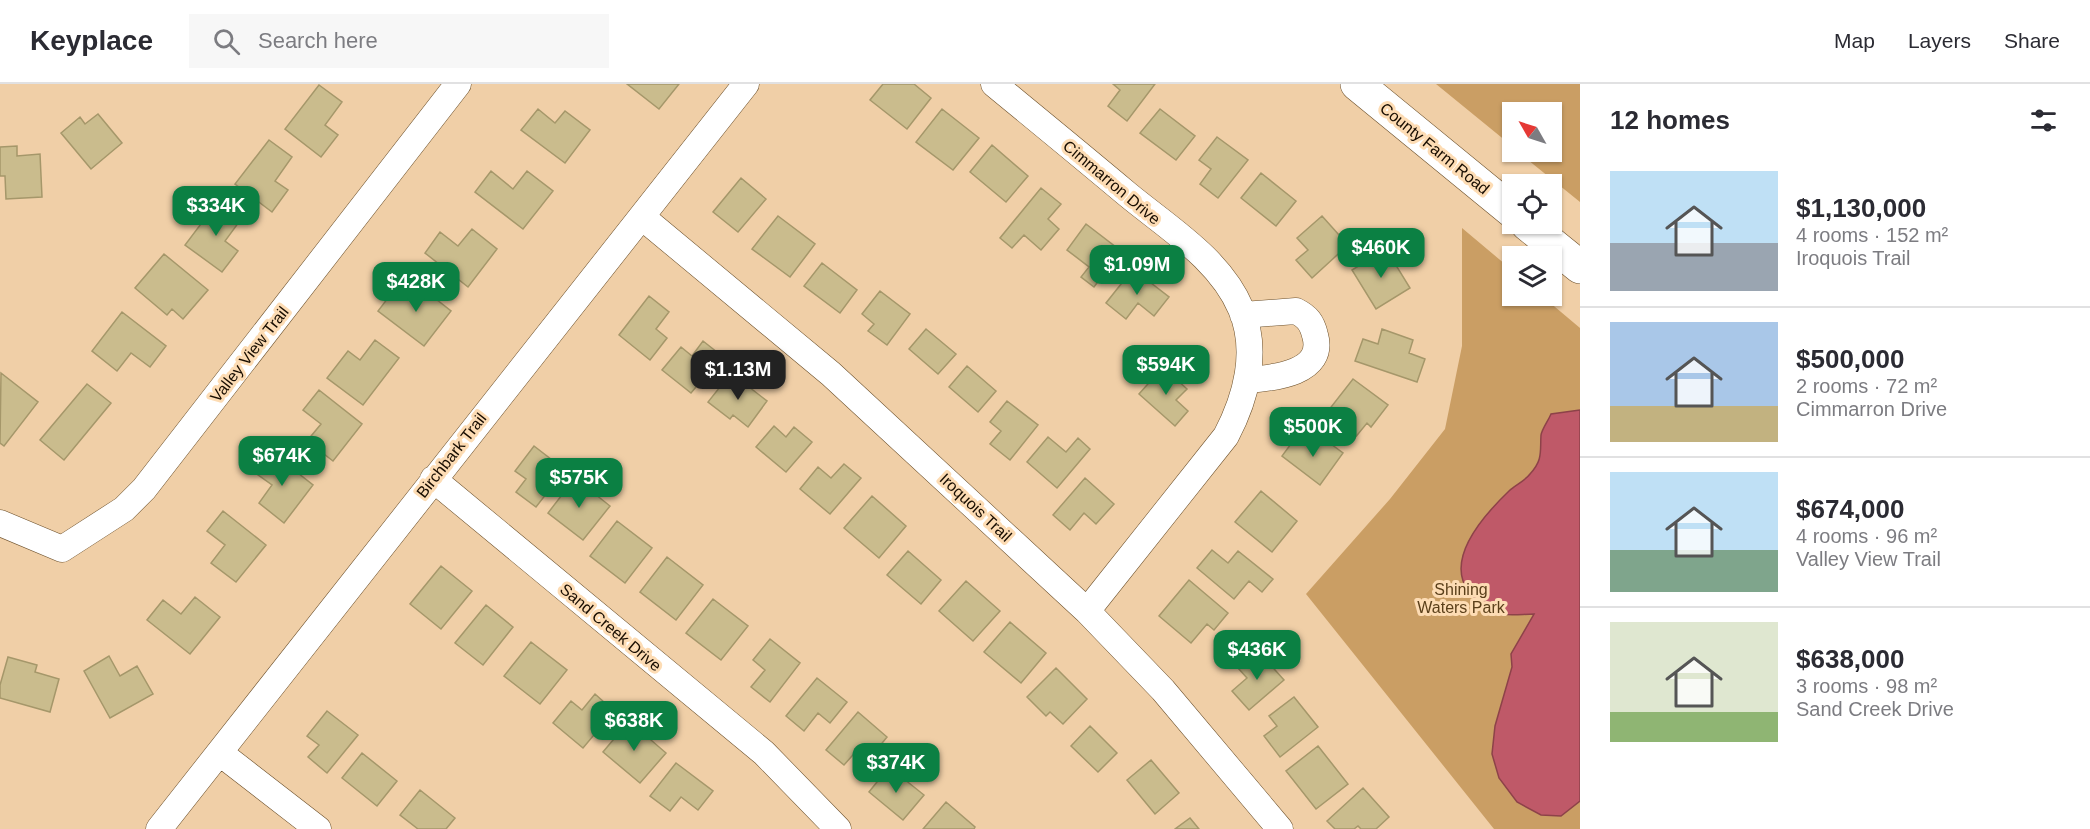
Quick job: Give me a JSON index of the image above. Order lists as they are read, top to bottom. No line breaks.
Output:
{"streets":{"main road":["County Farm Road"],"street":["Cimmarron Drive","Valley View Trail","Birchbark Trail","Iroquois Trail","Sand Creek Drive"]},"crossings":[["Cimmarron Drive","Iroquois Trail"],["Birchbark Trail","Iroquois Trail"],["Birchbark Trail","Sand Creek Drive"]],"parks":["Shining Waters Park"],"north":"top left","page":{"header":"Keyplace","search":"Search here","nav":["Map","Layers","Share"],"heading":"12 homes","list":[{"name":"$1,130,000","note":"4 rooms · 152 m² · Iroquois Trail"},{"name":"$500,000","note":"2 rooms · 72 m² · Cimmarron Drive"},{"name":"$674,000","note":"4 rooms · 96 m² · Valley View Trail"},{"name":"$638,000","note":"3 rooms · 98 m² · Sand Creek Drive"}],"price":["$334K","$460K","$1.09M","$428K","$594K","$1.13M","$500K","$674K","$575K","$436K","$638K","$374K"]}}
